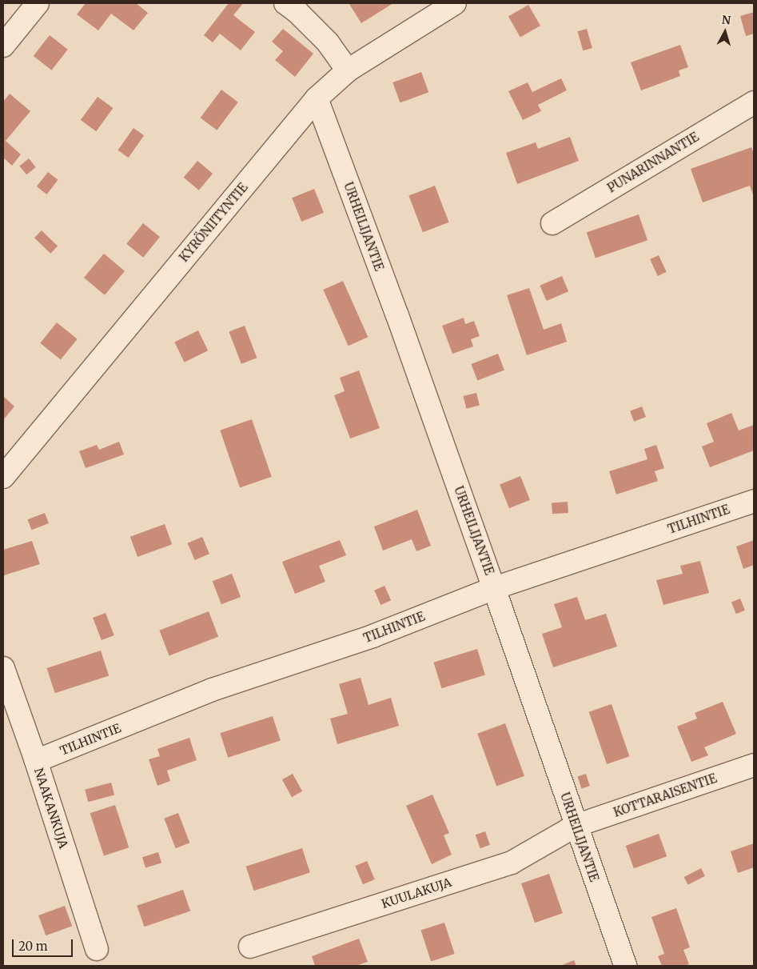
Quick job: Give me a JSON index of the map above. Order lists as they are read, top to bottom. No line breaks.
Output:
{"streets":{"street":["PUNARINNANTIE","KYRÖNIITYNTIE","URHEILIJANTIE","TILHINTIE","KOTTARAISENTIE","NAAKANKUJA","KUULAKUJA"]},"crossings":[["KYRÖNIITYNTIE","URHEILIJANTIE"],["URHEILIJANTIE","TILHINTIE"],["URHEILIJANTIE","KOTTARAISENTIE"],["URHEILIJANTIE","KUULAKUJA"],["TILHINTIE","NAAKANKUJA"],["KOTTARAISENTIE","KUULAKUJA"]],"scale_bar":"20 m","north":"top"}
